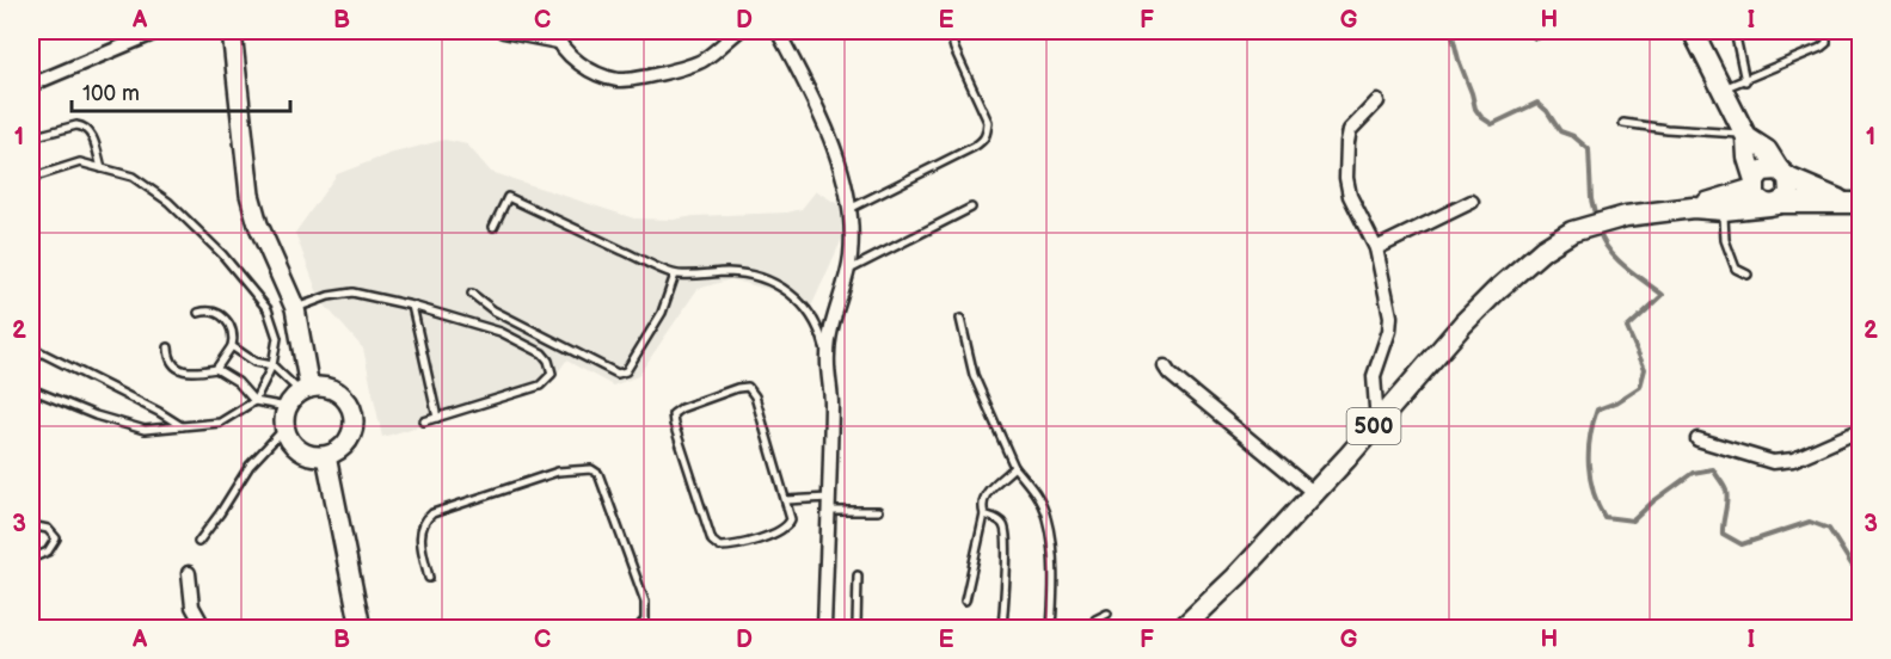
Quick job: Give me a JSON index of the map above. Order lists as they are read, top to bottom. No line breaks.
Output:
{"streets":{"main road":["500"]},"scale_bar":"100 m","grid":{"columns":["A","B","C","D","E","F","G","H","I"],"rows":["1","2","3"]}}
